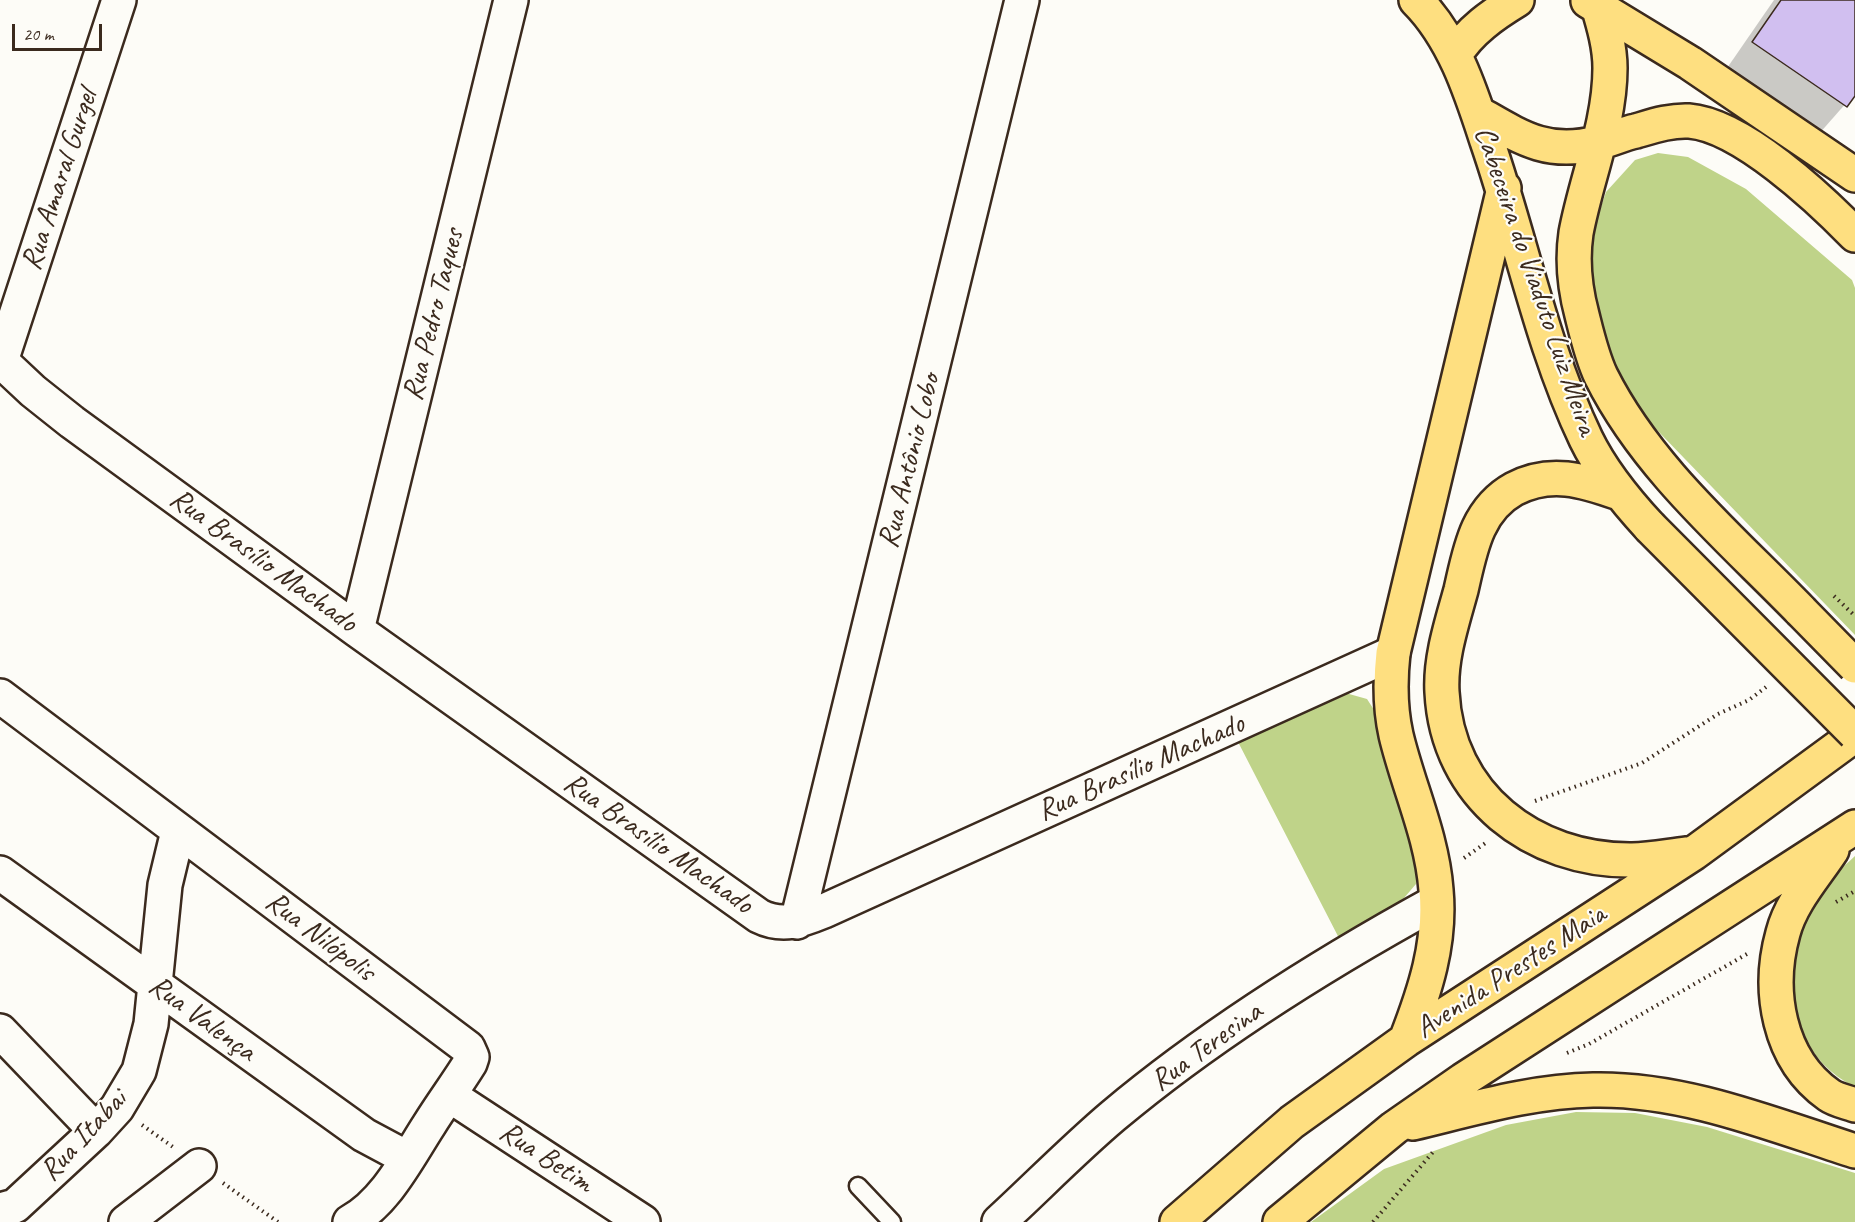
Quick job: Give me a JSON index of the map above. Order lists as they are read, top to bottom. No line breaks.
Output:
{"streets":{"highway":["Cabeceira do Viaduto Luiz Meira","Avenida Prestes Maia"],"street":["Rua Amaral Gurgel","Rua Pedro Taques","Rua Antônio Lobo","Rua Brasílio Machado","Rua Nilópolis","Rua Valença","Rua Teresina","Rua Itabai","Rua Betim"]},"crossings":[["Rua Amaral Gurgel","Rua Brasílio Machado"],["Cabeceira do Viaduto Luiz Meira","Avenida Prestes Maia"],["Rua Pedro Taques","Rua Brasílio Machado"],["Rua Antônio Lobo","Rua Brasílio Machado"],["Rua Nilópolis","Rua Valença"],["Rua Nilópolis","Rua Itabai"],["Rua Nilópolis","Rua Betim"],["Rua Valença","Rua Itabai"]],"scale_bar":"20 m"}
